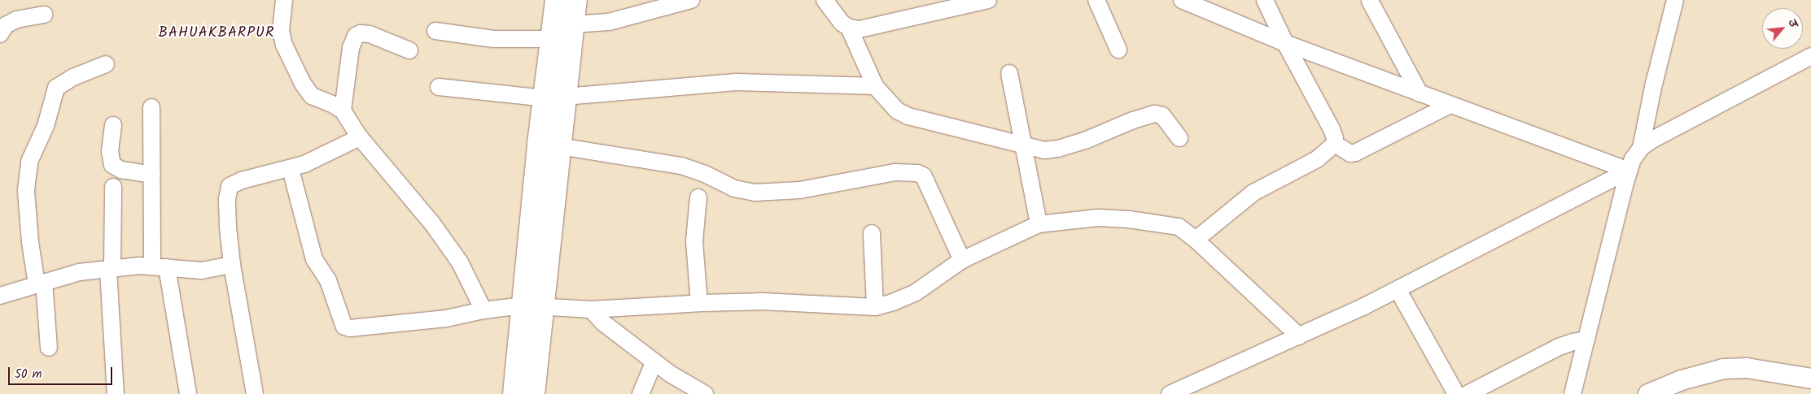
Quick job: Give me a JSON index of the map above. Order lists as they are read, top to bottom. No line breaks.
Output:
{"districts":["BAHUAKBARPUR"],"scale_bar":"50 m","north":"top right"}
